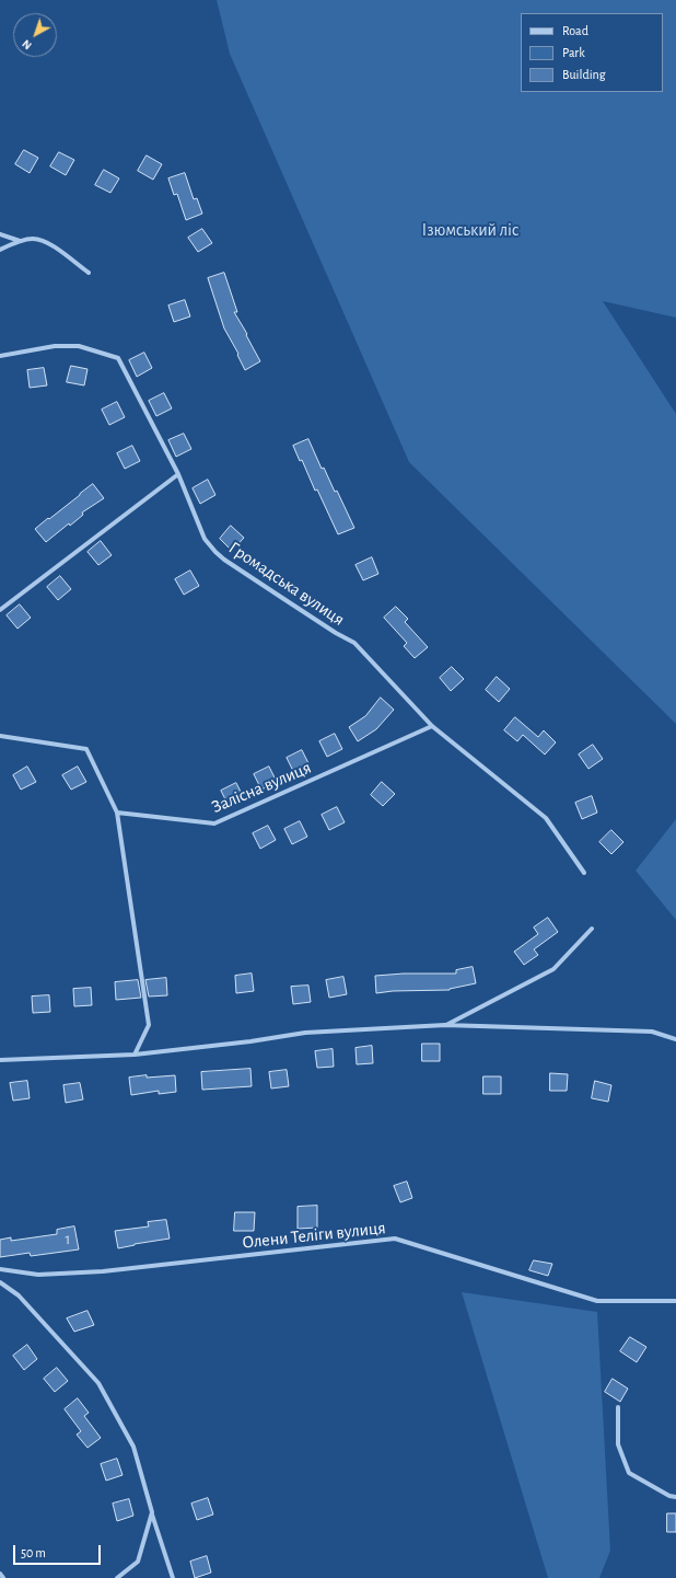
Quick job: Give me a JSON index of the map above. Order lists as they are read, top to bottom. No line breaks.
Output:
{"streets":{"street":["Громадська вулиця","Залісна вулиця","Олени Теліги вулиця"]},"crossings":[["Громадська вулиця","Залісна вулиця"]],"parks":["Ізюмський ліс"],"house_numbers":["1"],"legend":["Road","Park","Building"],"scale_bar":"50 m","north":"bottom left"}
